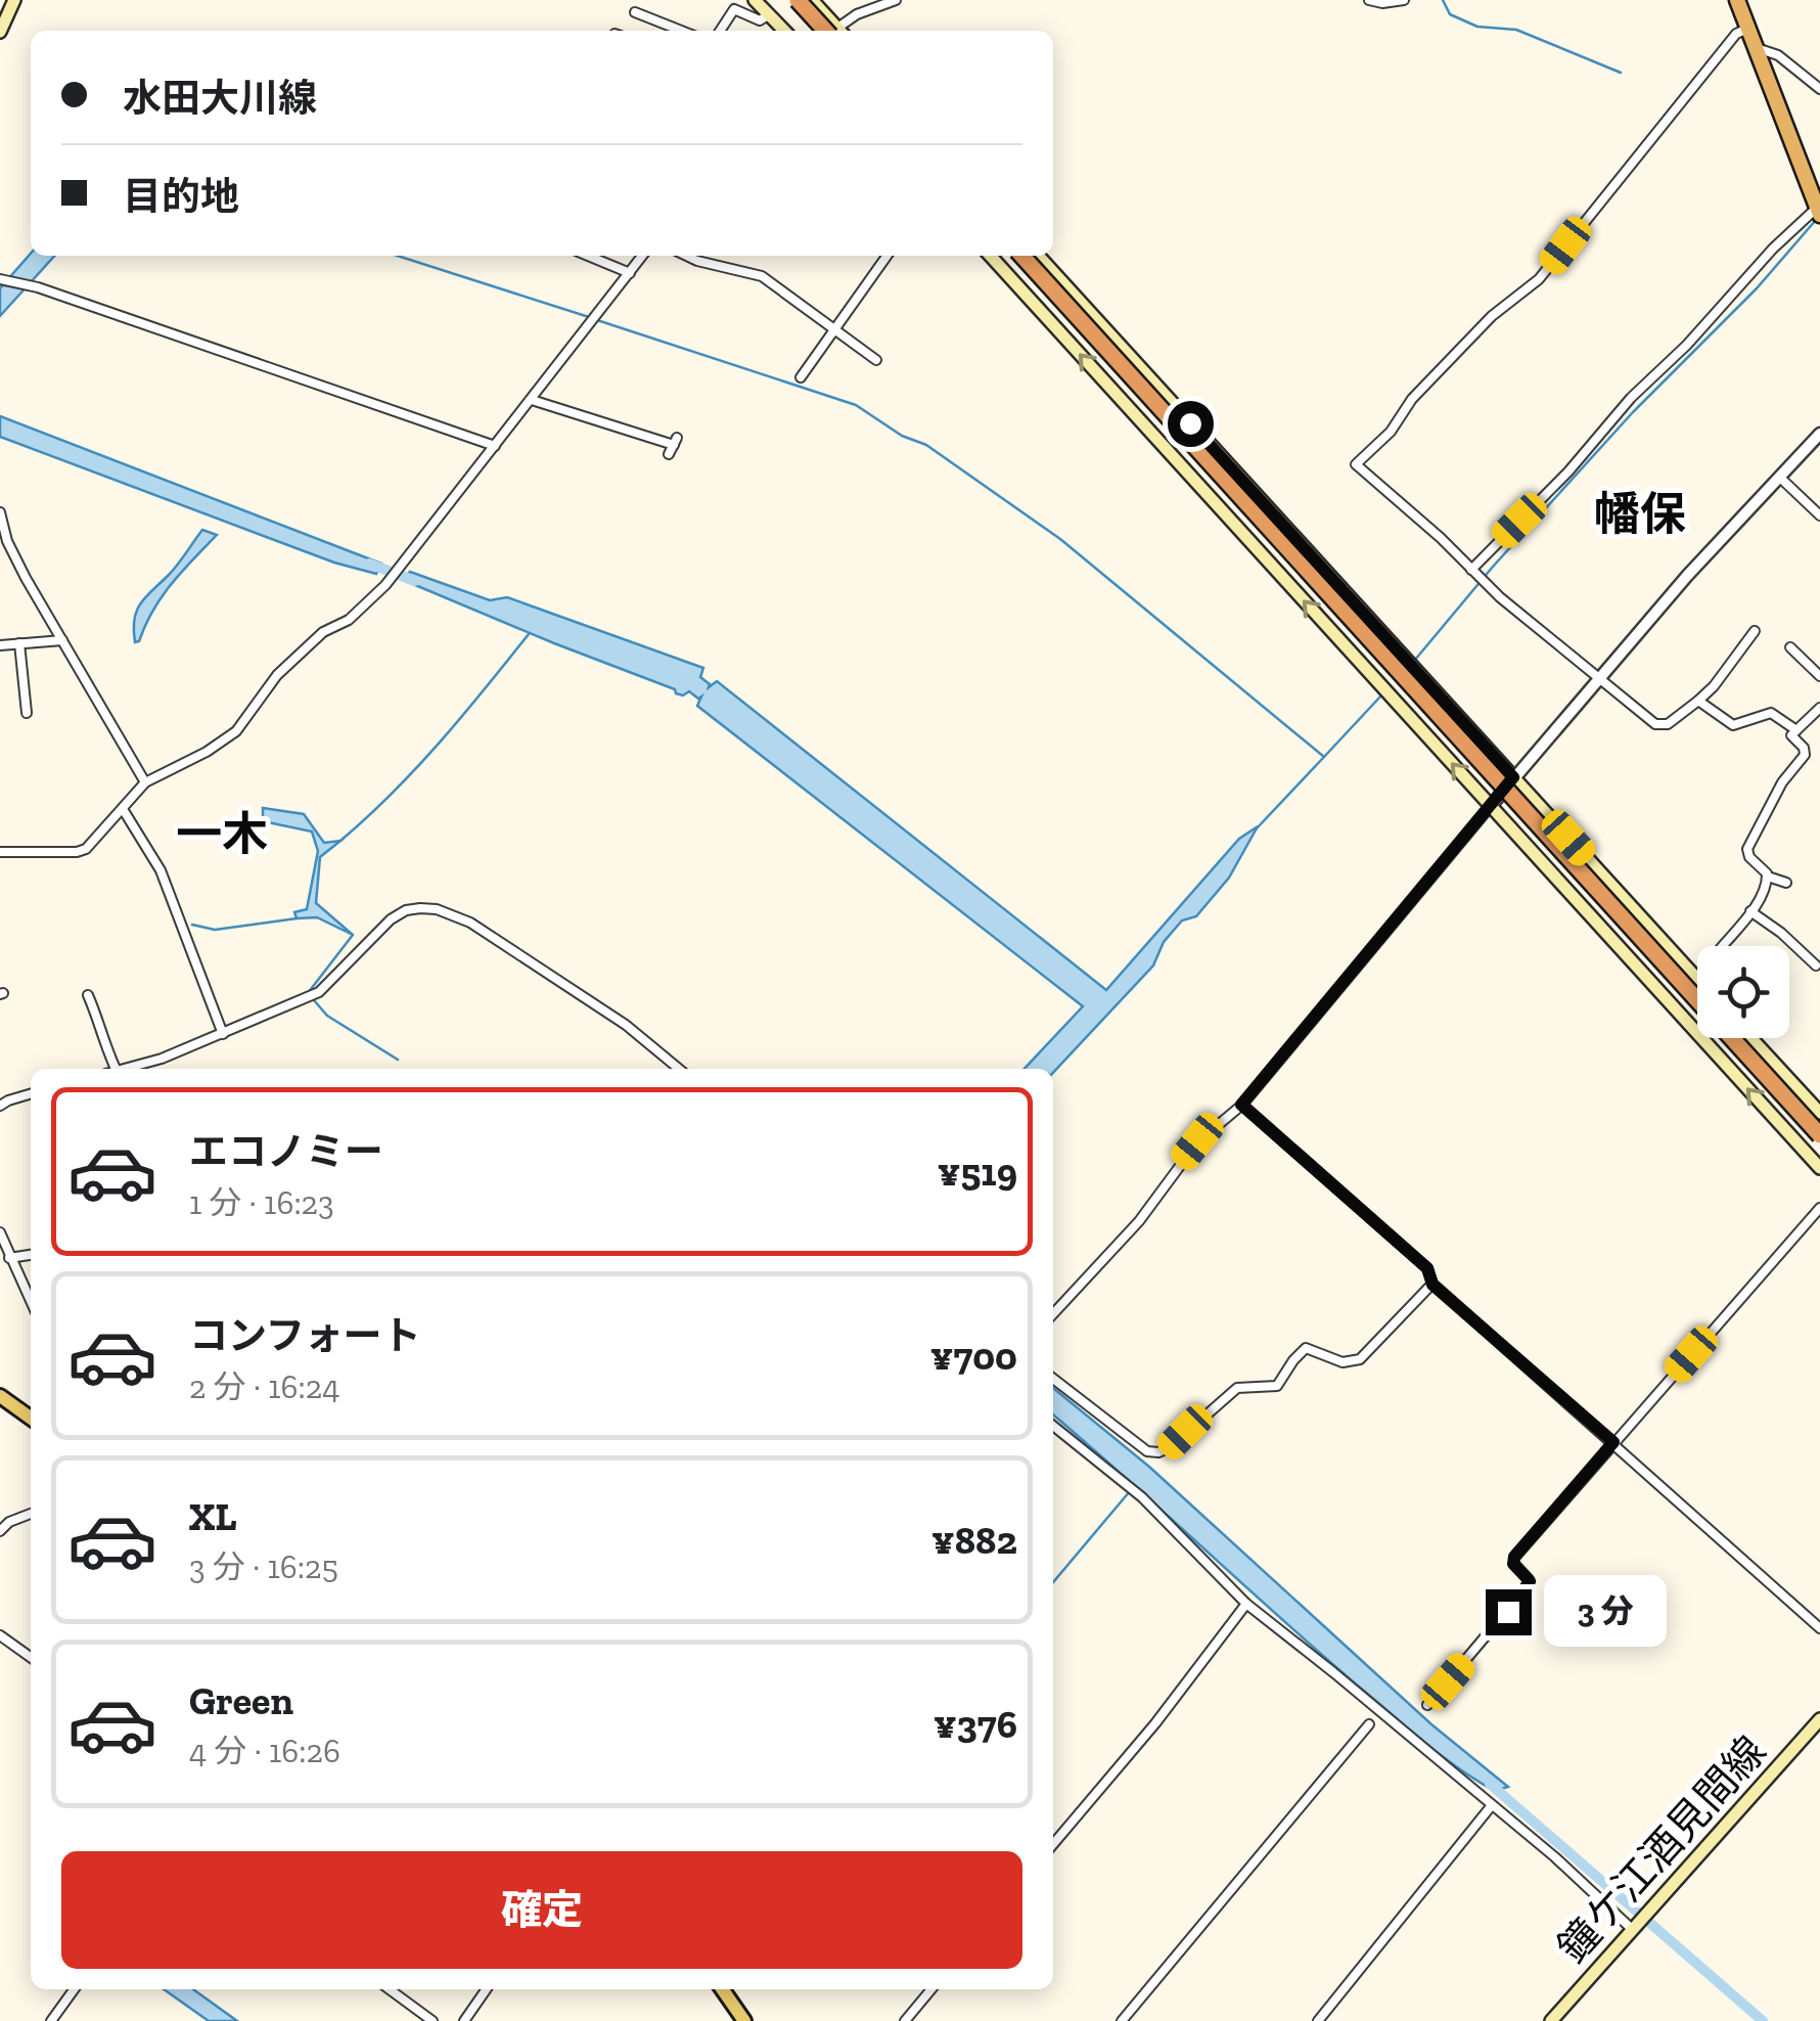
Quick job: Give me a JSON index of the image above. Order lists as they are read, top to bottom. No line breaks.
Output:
{"streets":{"main road":["鐘ケ江酒見間線"]},"districts":["幡保","一木"],"page":{"banner":["水田大川線","目的地"],"list":[{"name":"エコノミー","note":"1 分 · 16:23","value":"¥519"},{"name":"コンフォート","note":"2 分 · 16:24","value":"¥700"},{"name":"XL","note":"3 分 · 16:25","value":"¥882"},{"name":"Green","note":"4 分 · 16:26","value":"¥376"}],"bubble":"3 分","buttons":"確定"}}
